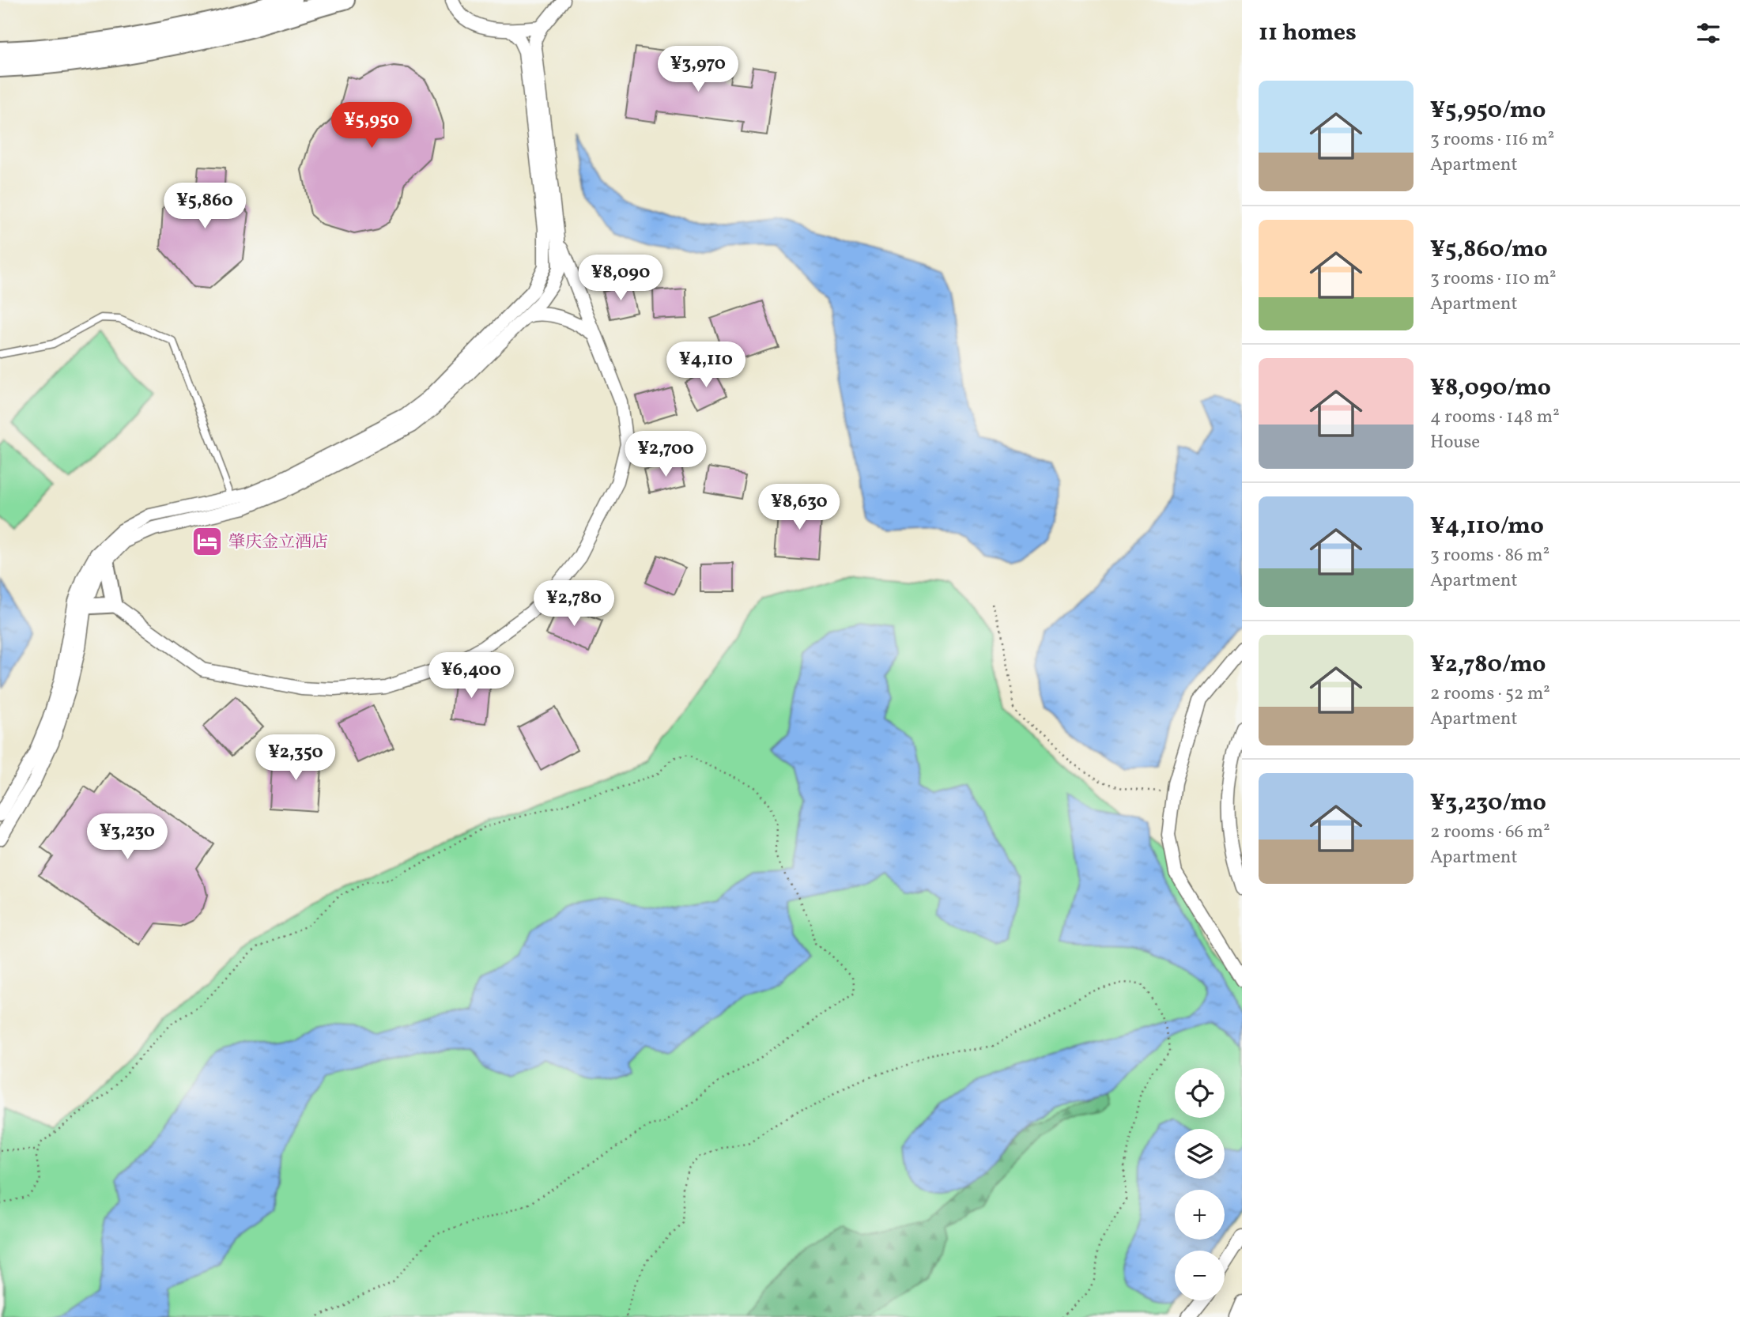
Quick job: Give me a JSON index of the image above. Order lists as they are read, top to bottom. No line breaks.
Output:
{"places":{"hotel":["肇庆金立酒店"]},"page":{"heading":"11 homes","price":["¥3,970","¥5,950","¥5,860","¥8,090","¥4,110","¥2,700","¥8,630","¥2,780","¥6,400","¥2,350","¥3,230"],"list":[{"name":"¥5,950/mo","note":"3 rooms · 116 m² · Apartment"},{"name":"¥5,860/mo","note":"3 rooms · 110 m² · Apartment"},{"name":"¥8,090/mo","note":"4 rooms · 148 m² · House"},{"name":"¥4,110/mo","note":"3 rooms · 86 m² · Apartment"},{"name":"¥2,780/mo","note":"2 rooms · 52 m² · Apartment"},{"name":"¥3,230/mo","note":"2 rooms · 66 m² · Apartment"}],"map_buttons":["+","−"]}}
